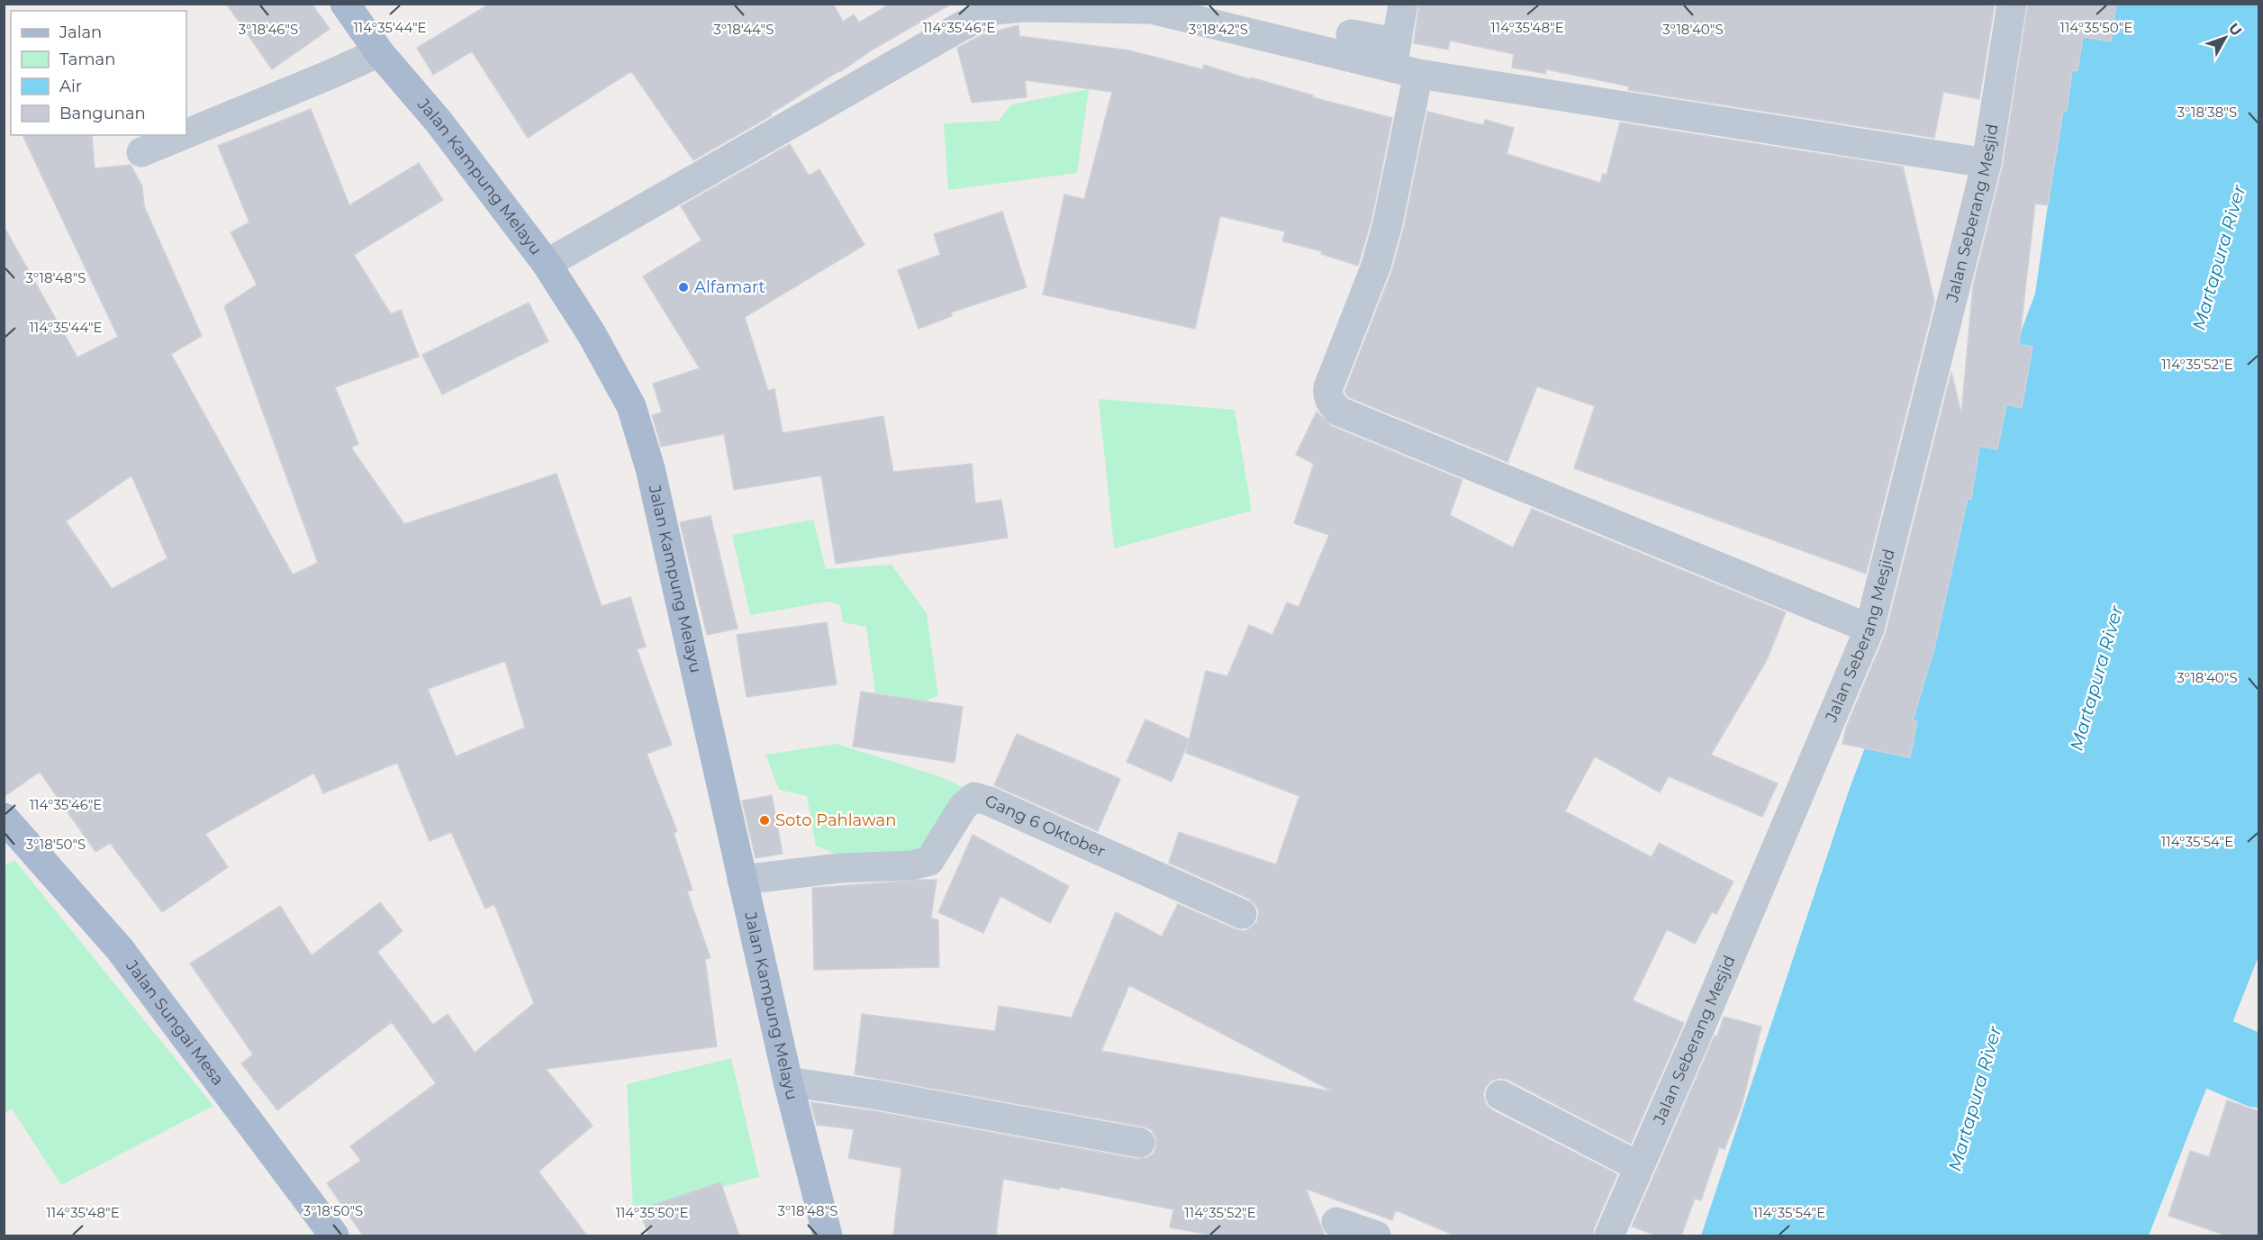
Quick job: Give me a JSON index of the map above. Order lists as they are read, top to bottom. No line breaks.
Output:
{"streets":{"main road":["Jalan Kampung Melayu","Jalan Sungai Mesa"],"street":["Jalan Seberang Mesjid","Gang 6 Oktober"]},"crossings":[["Jalan Kampung Melayu","Gang 6 Oktober"]],"water":["Martapura River"],"places":["Alfamart","Soto Pahlawan"],"legend":["Jalan","Taman","Air","Bangunan"],"north":"top right","coordinates":["114°35'46\"E","114°35'48\"E","114°35'50\"E","114°35'44\"E","3°18'46\"S","3°18'44\"S","3°18'42\"S","3°18'40\"S","3°18'38\"S","3°18'48\"S","114°35'52\"E","114°35'54\"E","3°18'50\"S"]}
